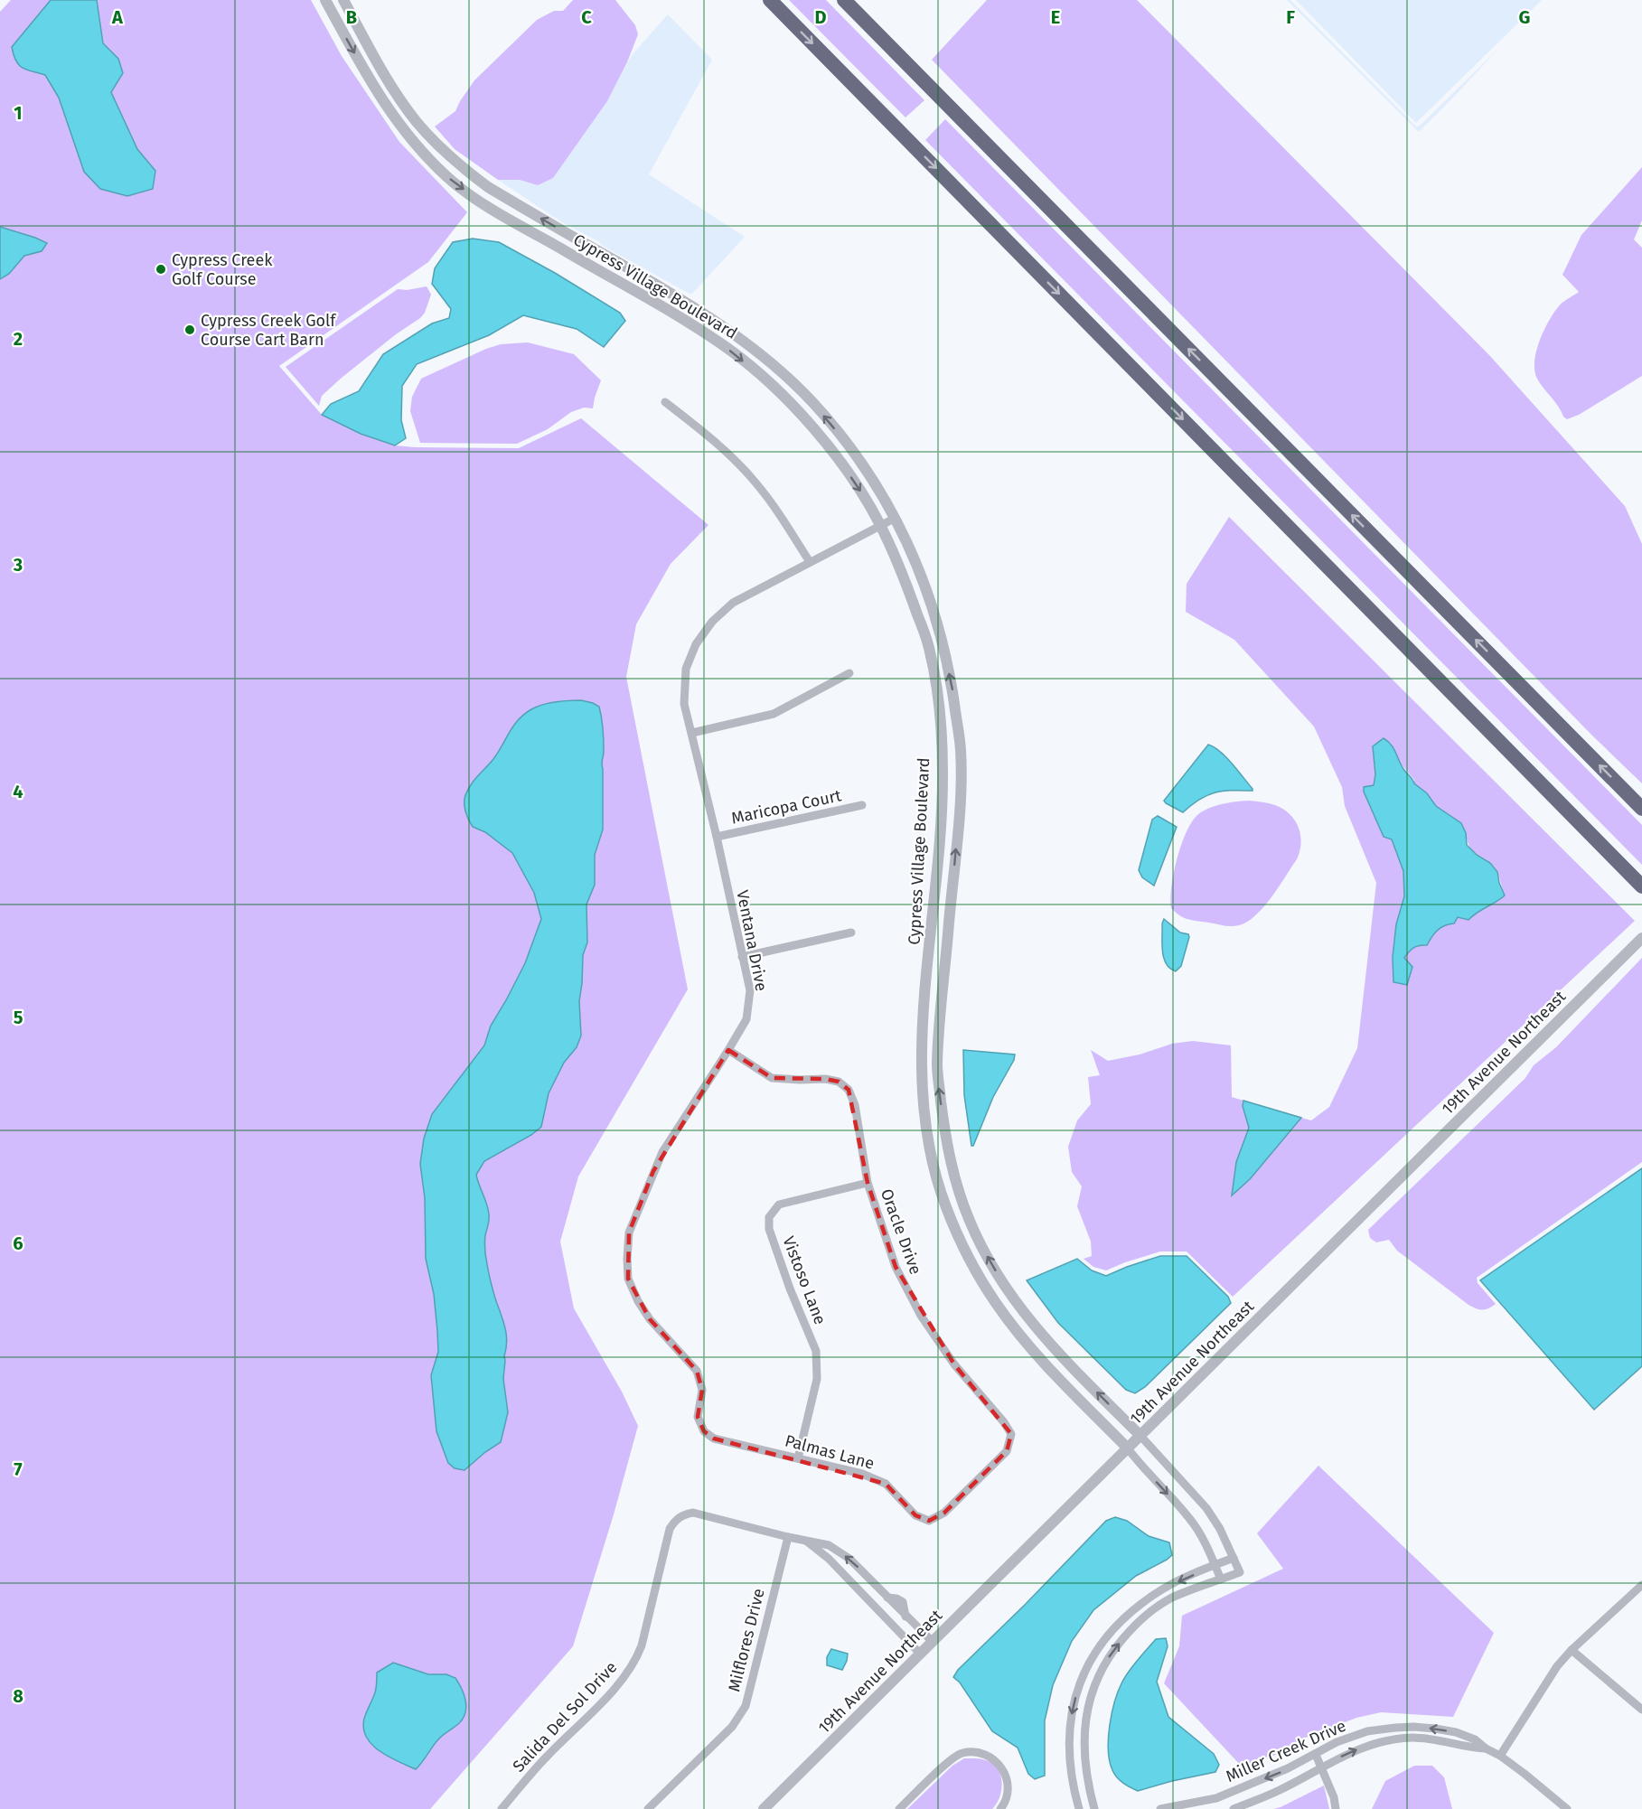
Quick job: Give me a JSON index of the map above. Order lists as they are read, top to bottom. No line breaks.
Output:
{"streets":{"street":["Cypress Village Boulevard","Maricopa Court","Ventana Drive","19th Avenue Northeast","Oracle Drive","Vistoso Lane","Palmas Lane","Milflores Drive","Salida Del Sol Drive","Miller Creek Drive"]},"crossings":[["Cypress Village Boulevard","Ventana Drive"],["Cypress Village Boulevard","19th Avenue Northeast"],["Maricopa Court","Ventana Drive"],["Ventana Drive","Oracle Drive"],["Ventana Drive","Palmas Lane"],["19th Avenue Northeast","Salida Del Sol Drive"],["Oracle Drive","Vistoso Lane"],["Oracle Drive","Palmas Lane"],["Vistoso Lane","Palmas Lane"],["Milflores Drive","Salida Del Sol Drive"]],"places":["Cypress Creek Golf Course","Cypress Creek Golf Course Cart Barn"],"grid":{"columns":["A","B","C","D","E","F","G"],"rows":["1","2","3","4","5","6","7","8"]}}
